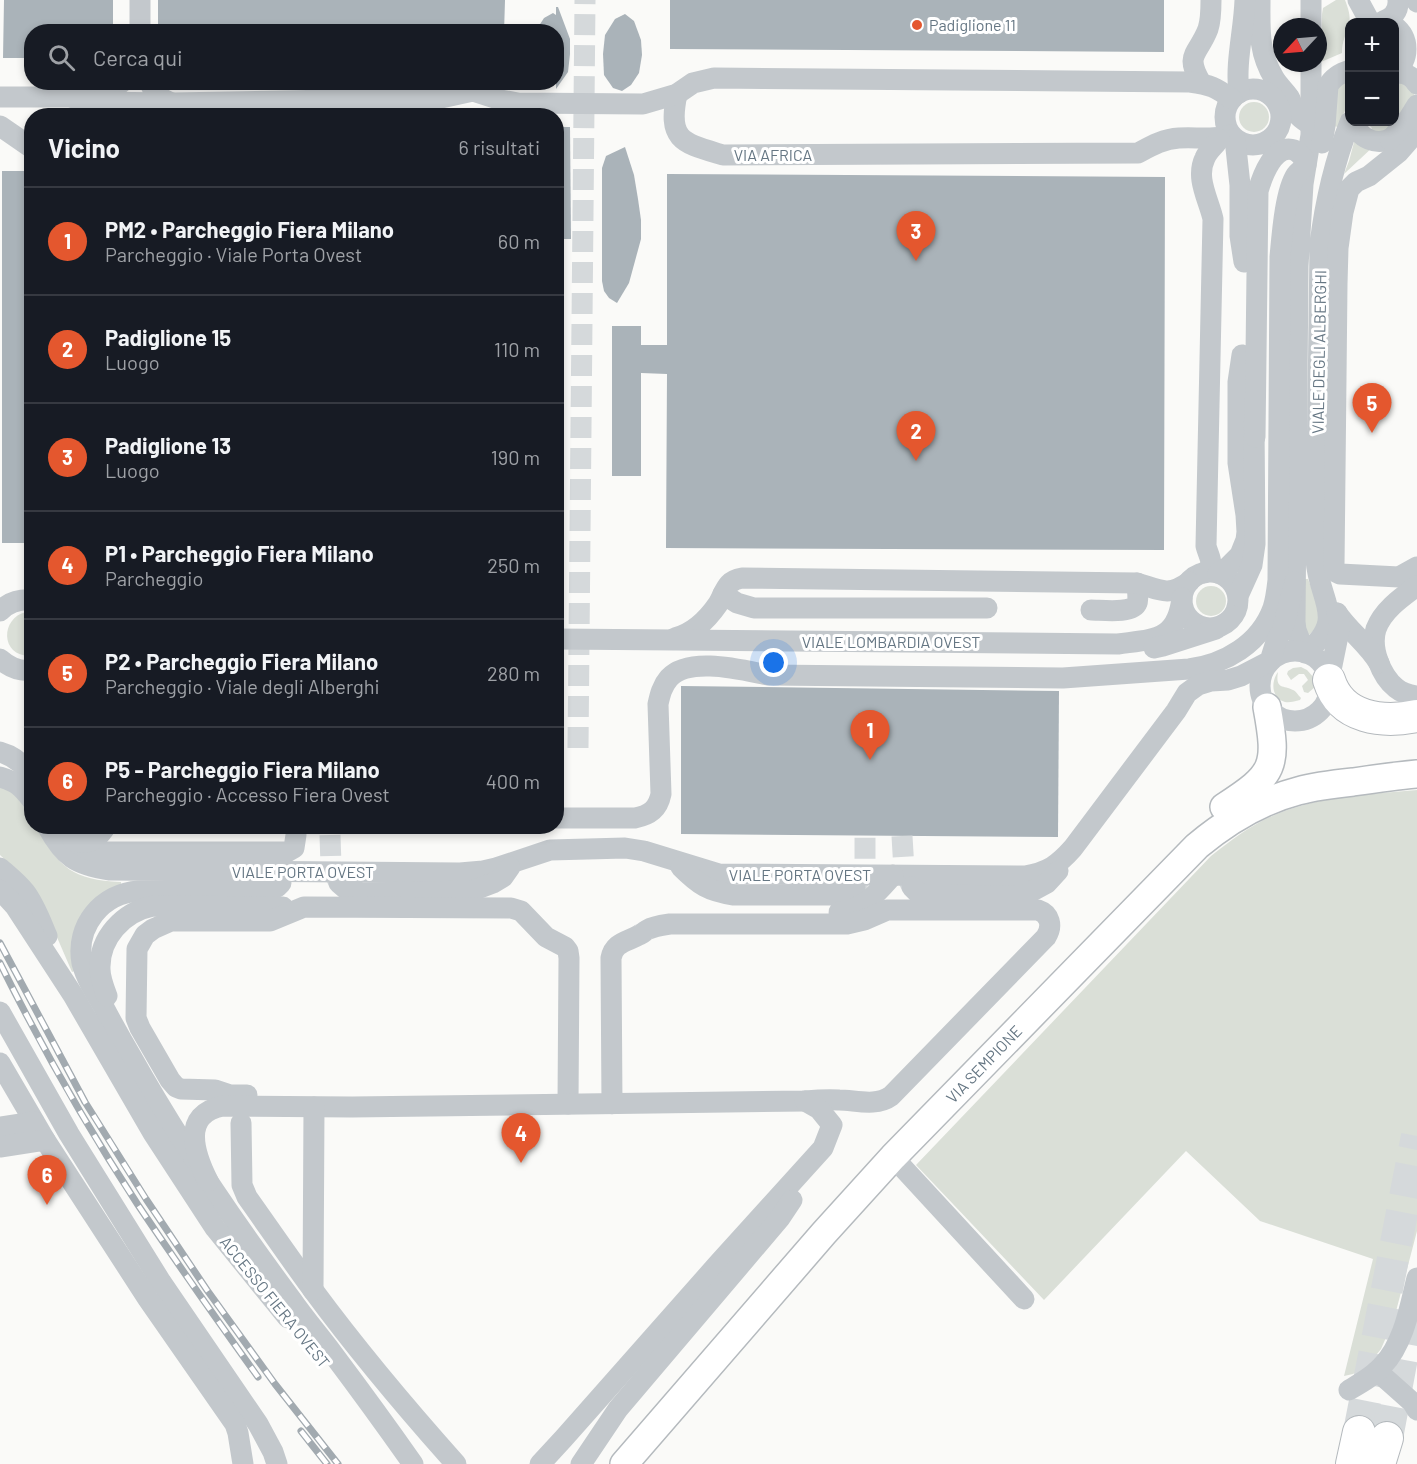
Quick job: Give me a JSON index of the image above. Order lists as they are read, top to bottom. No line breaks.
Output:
{"streets":{"main road":["VIA SEMPIONE"],"street":["VIA AFRICA","VIALE DEGLI ALBERGHI","VIALE LOMBARDIA OVEST","VIALE PORTA OVEST","ACCESSO FIERA OVEST"]},"crossings":[["VIALE DEGLI ALBERGHI","VIALE PORTA OVEST"]],"places":["Padiglione 11"],"north":"bottom left","page":{"map_buttons":["+","−"],"search":"Cerca qui","heading":["Vicino","6 risultati"],"list":[{"mark":"1","name":"PM2 • Parcheggio Fiera Milano","note":"Parcheggio · Viale Porta Ovest","value":"60 m"},{"mark":"2","name":"Padiglione 15","note":"Luogo","value":"110 m"},{"mark":"3","name":"Padiglione 13","note":"Luogo","value":"190 m"},{"mark":"4","name":"P1 • Parcheggio Fiera Milano","note":"Parcheggio","value":"250 m"},{"mark":"5","name":"P2 • Parcheggio Fiera Milano","note":"Parcheggio · Viale degli Alberghi","value":"280 m"},{"mark":"6","name":"P5 - Parcheggio Fiera Milano","note":"Parcheggio · Accesso Fiera Ovest","value":"400 m"}],"pins":["3","5","2","1","4","6"]}}
